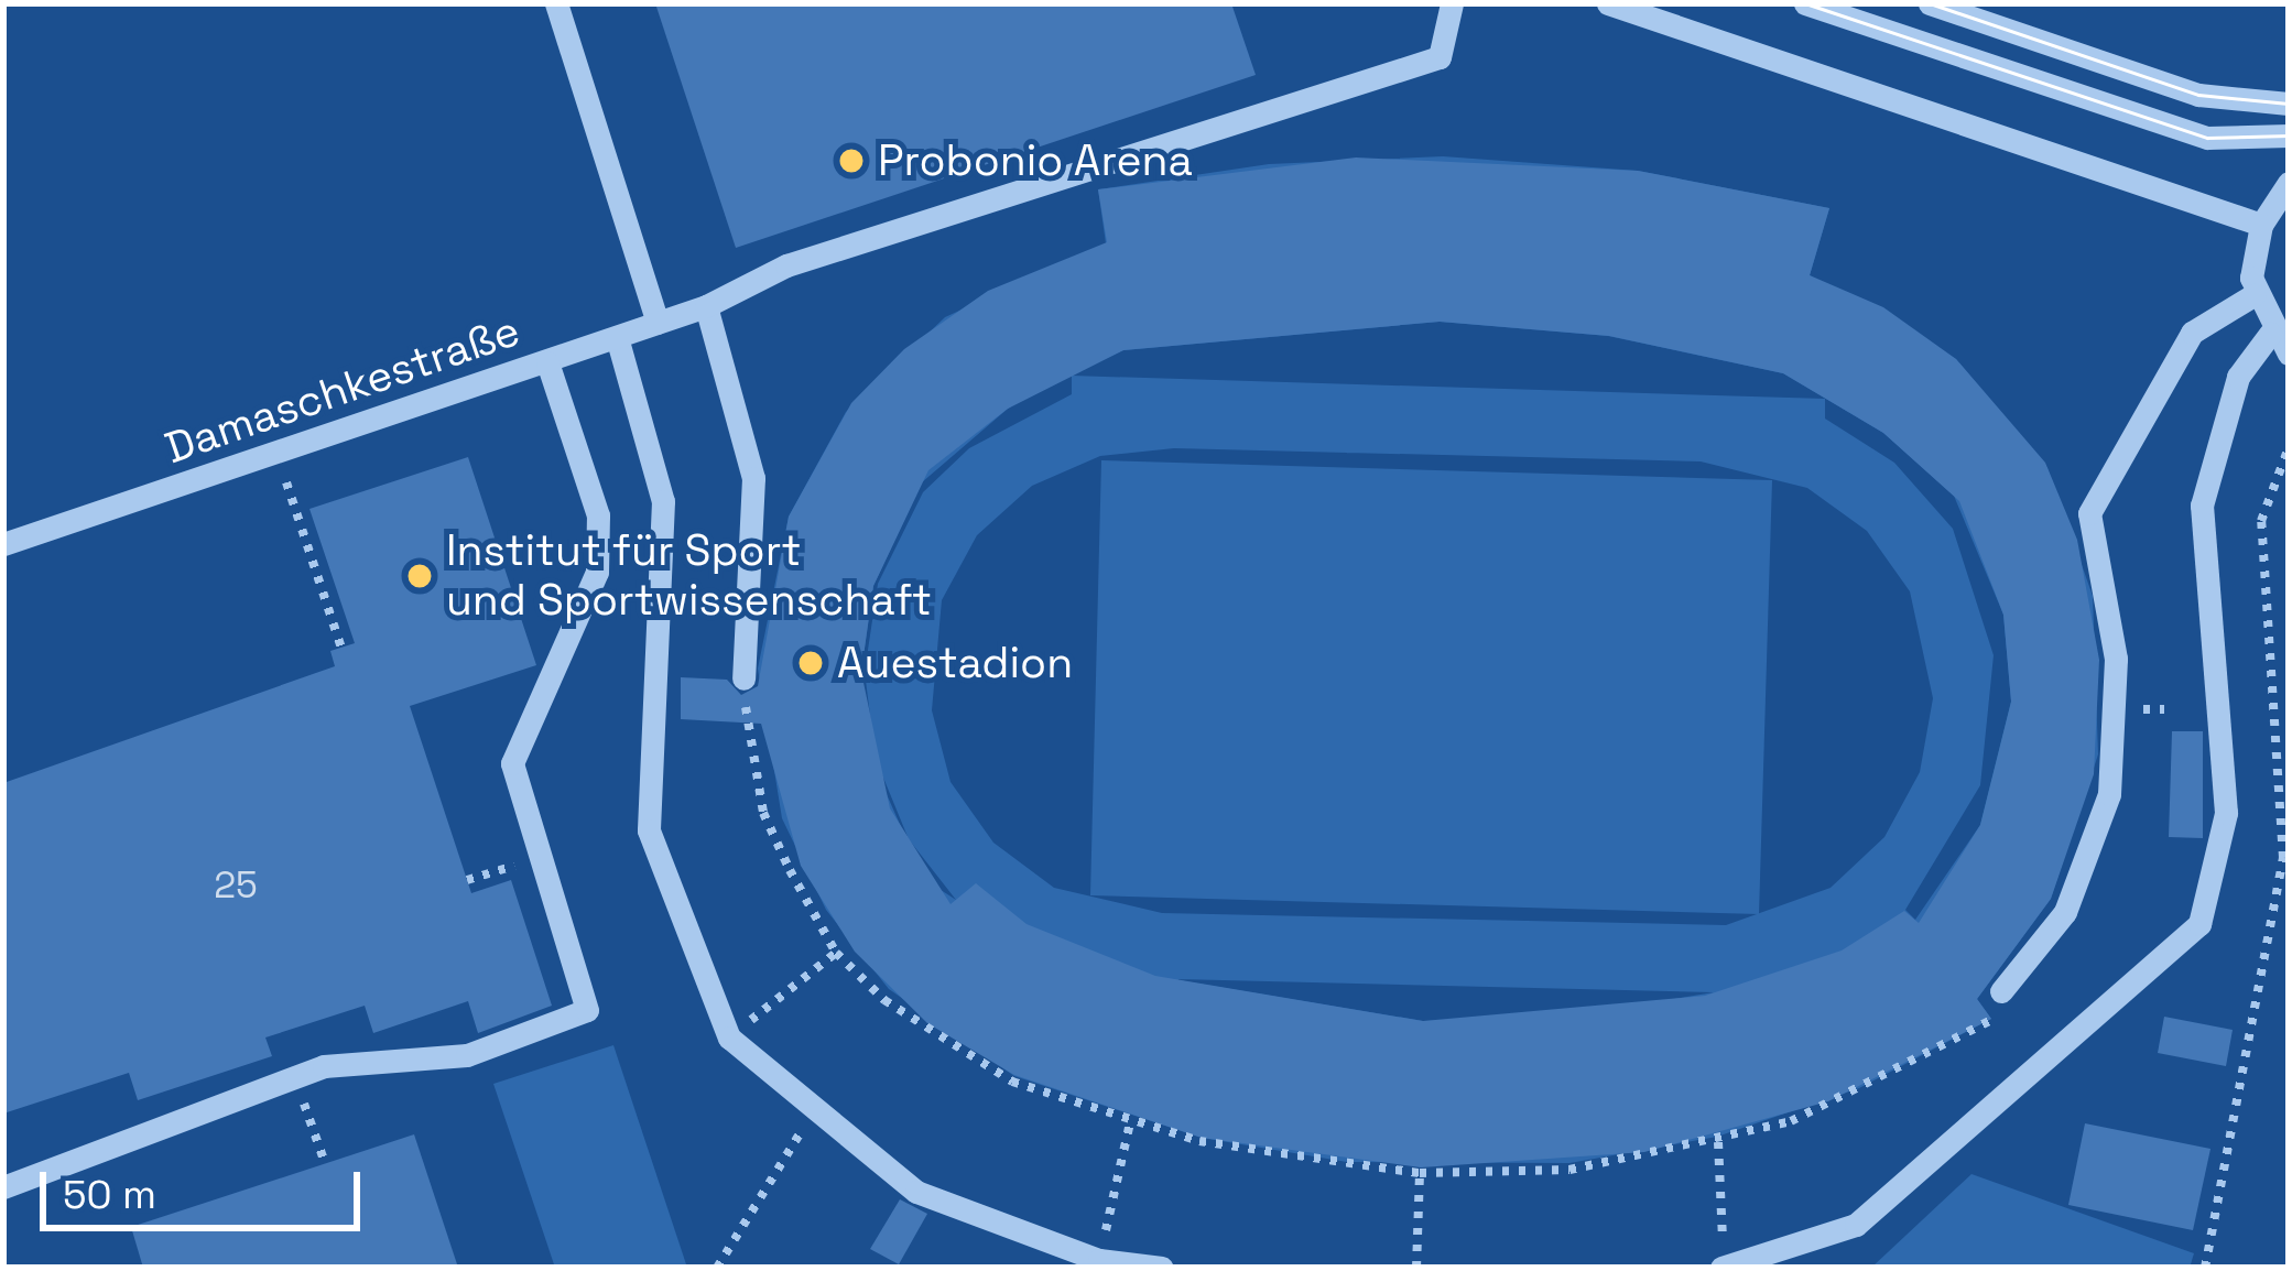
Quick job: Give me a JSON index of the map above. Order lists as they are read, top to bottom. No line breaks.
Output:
{"streets":{"street":["Damaschkestraße"]},"places":["Probonio Arena","Institut für Sport und Sportwissenschaft","Auestadion"],"house_numbers":["25"],"scale_bar":"50 m"}
